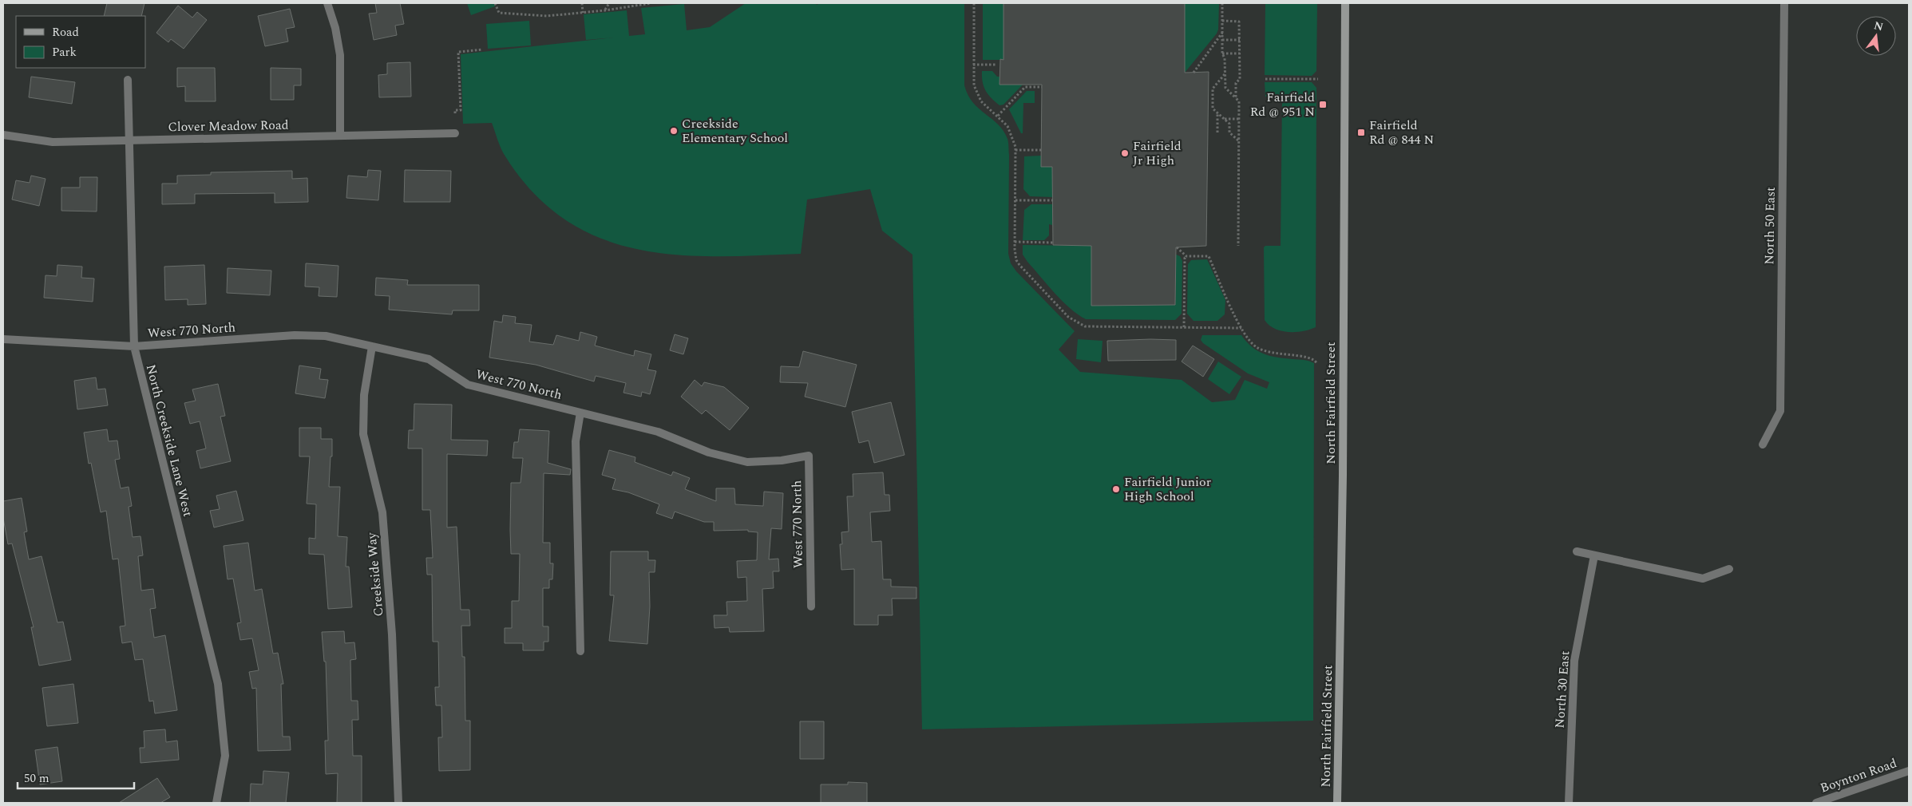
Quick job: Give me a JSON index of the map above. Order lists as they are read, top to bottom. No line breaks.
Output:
{"streets":{"street":["Clover Meadow Road","North 50 East","West 770 North","North Fairfield Street","North Creekside Lane West","Creekside Way","North 30 East","Boynton Road"]},"crossings":[["Clover Meadow Road","North Creekside Lane West"],["West 770 North","North Creekside Lane West"],["West 770 North","Creekside Way"]],"places":{"transit":["Fairfield Rd @ 951 N","Fairfield Rd @ 844 N"],"other":["Creekside Elementary School","Fairfield Jr High","Fairfield Junior High School"]},"legend":["Road","Park"],"scale_bar":"50 m","north":"top"}
